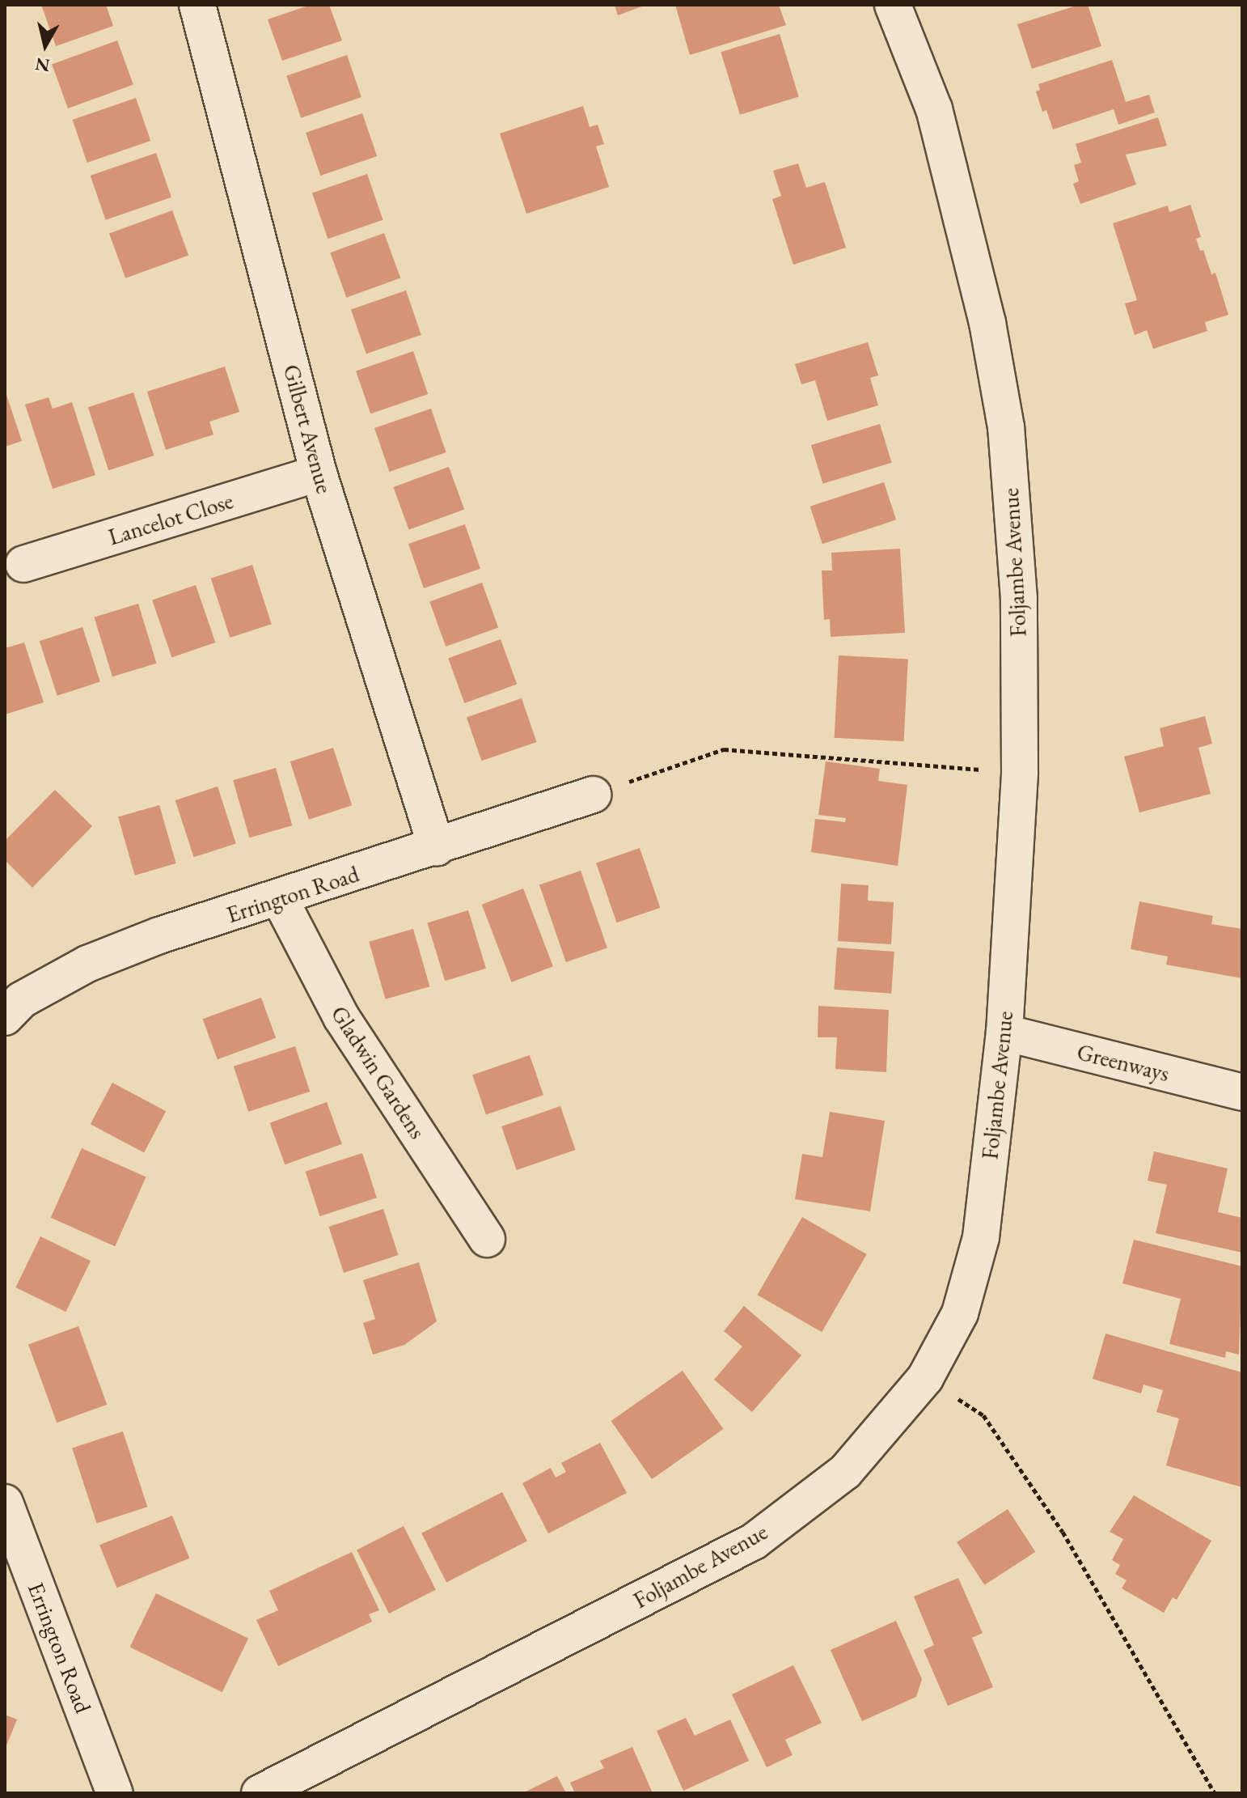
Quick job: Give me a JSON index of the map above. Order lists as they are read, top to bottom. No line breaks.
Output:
{"streets":{"street":["Gilbert Avenue","Lancelot Close","Foljambe Avenue","Errington Road","Greenways","Gladwin Gardens"]},"crossings":[["Gilbert Avenue","Lancelot Close"],["Gilbert Avenue","Errington Road"],["Foljambe Avenue","Greenways"],["Errington Road","Gladwin Gardens"]],"north":"bottom"}
